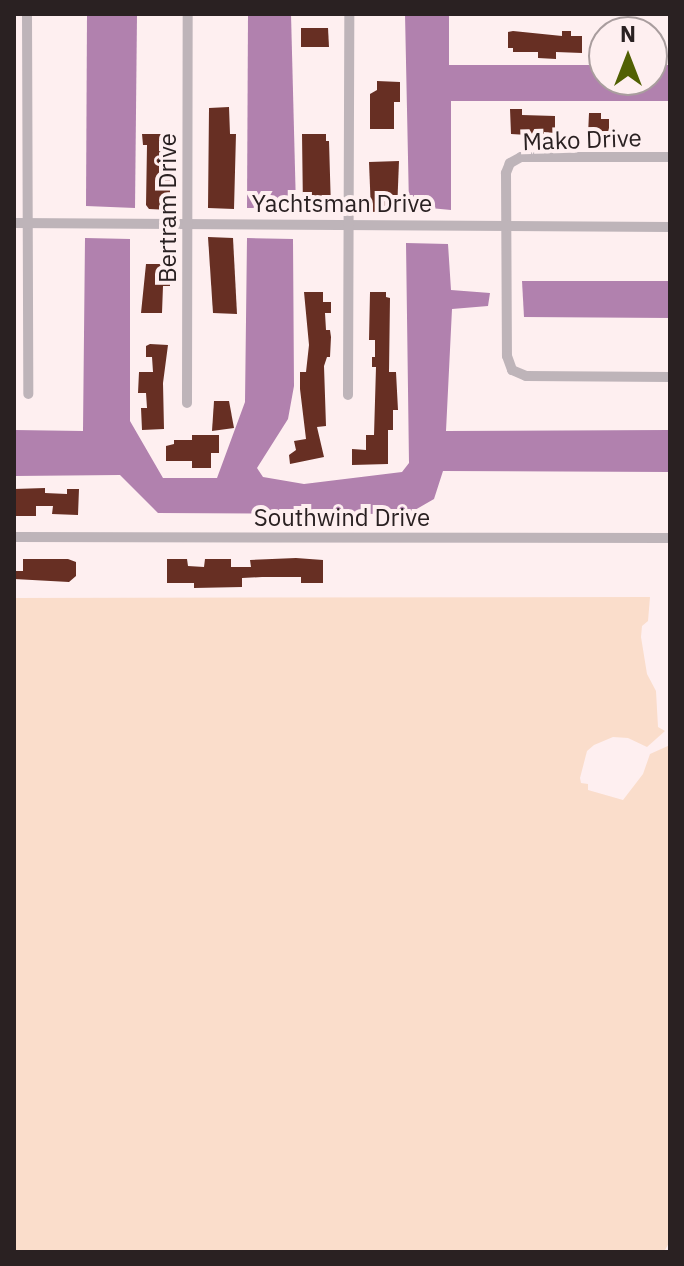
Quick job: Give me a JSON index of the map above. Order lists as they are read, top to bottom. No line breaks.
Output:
{"streets":{"street":["Mako Drive","Yachtsman Drive","Bertram Drive","Southwind Drive"]},"crossings":[["Mako Drive","Yachtsman Drive"],["Yachtsman Drive","Bertram Drive"]],"north":"top"}
